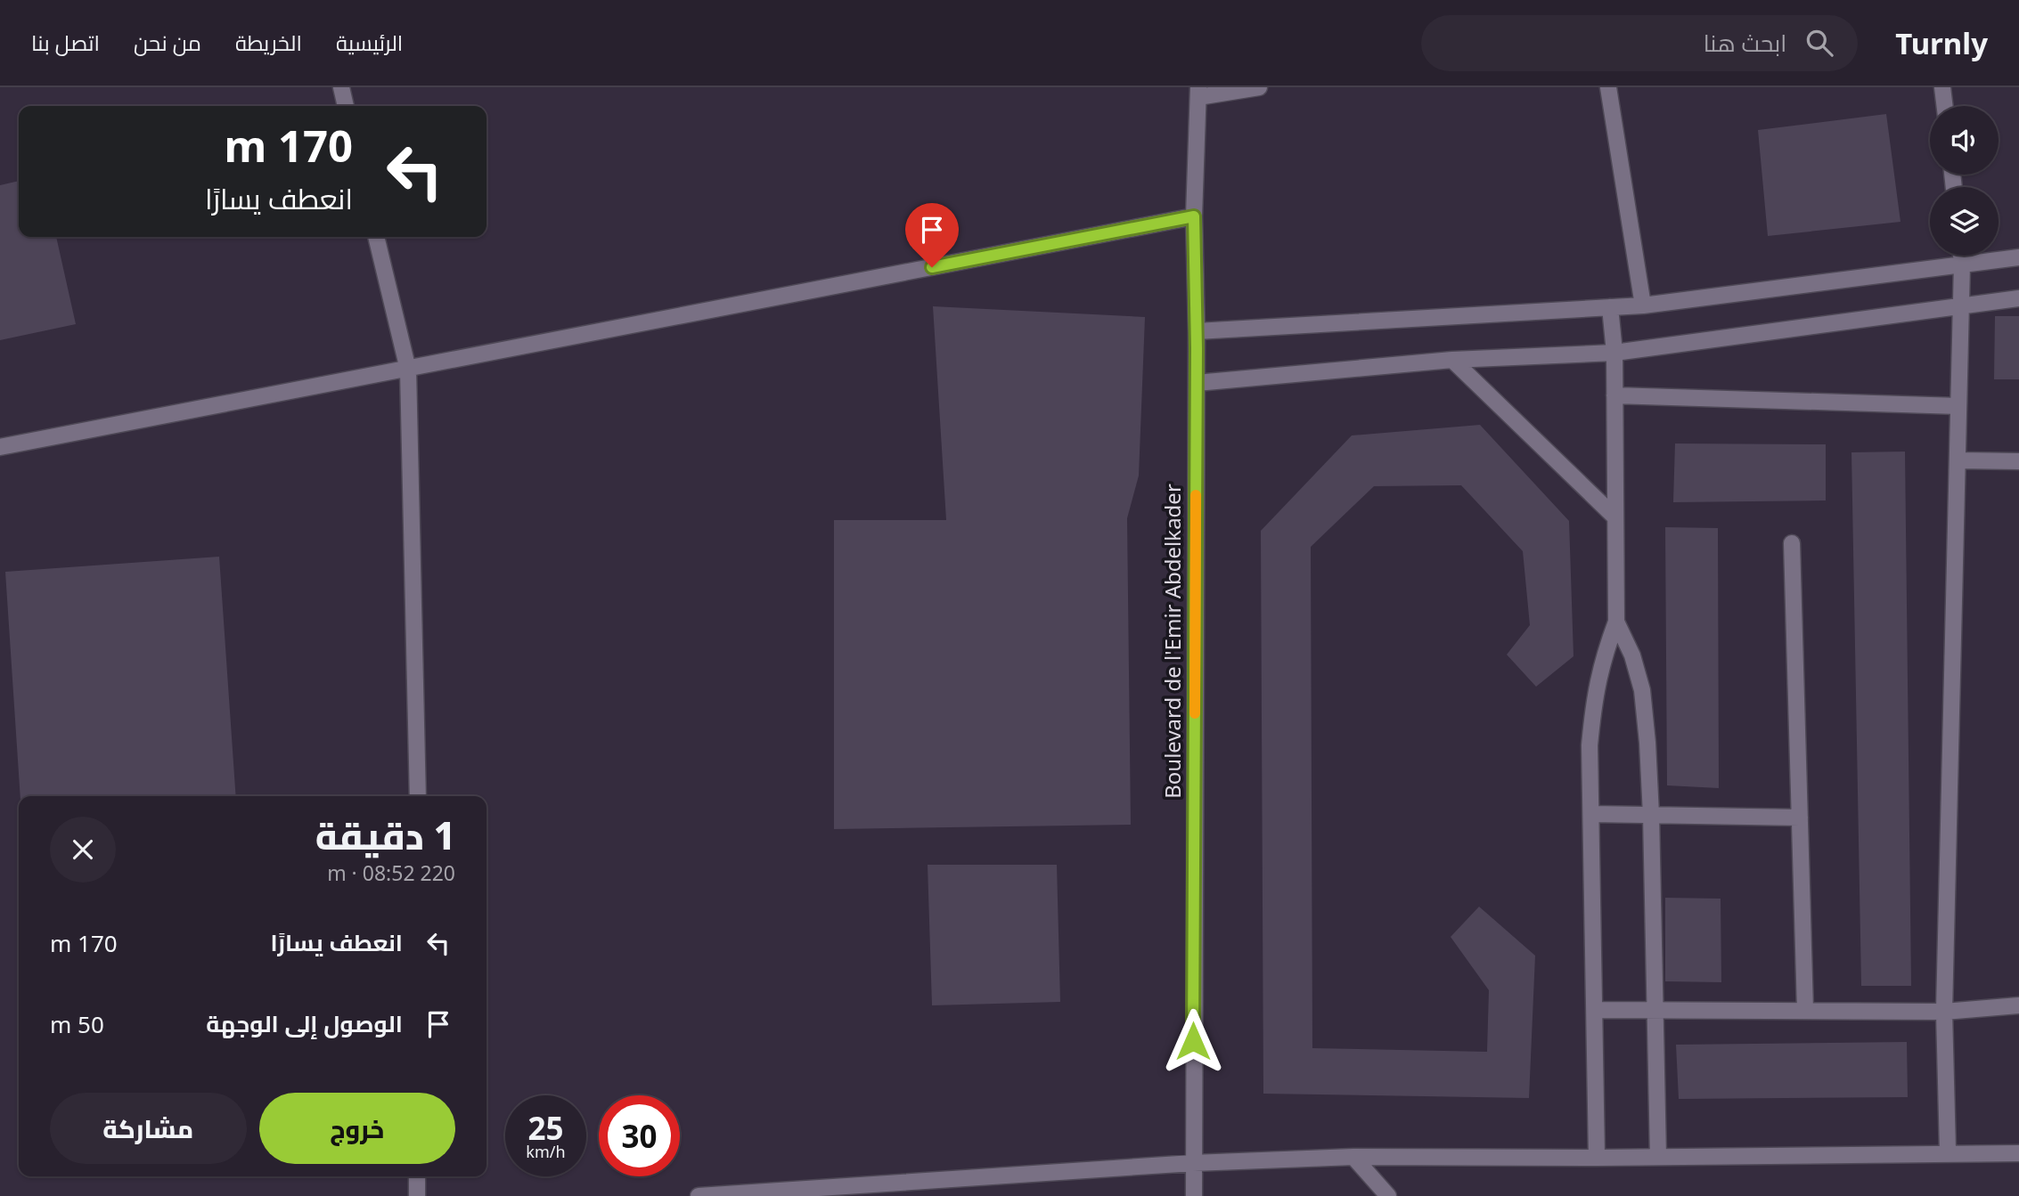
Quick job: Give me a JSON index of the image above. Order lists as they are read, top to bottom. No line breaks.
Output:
{"streets":{"street":["Boulevard de l'Emir Abdelkader"]},"page":{"header":"Turnly","search":"ابحث هنا","nav":["الرئيسية","الخريطة","من نحن","اتصل بنا"],"turn":["170 m","انعطف يسارًا"],"heading":["1 دقيقة","220 m · 08:52"],"list":[{"name":"انعطف يسارًا","value":"170 m"},{"name":"الوصول إلى الوجهة","value":"50 m"}],"buttons":["خروج","مشاركة"],"speed":"25 km/h","limit":"30"}}
